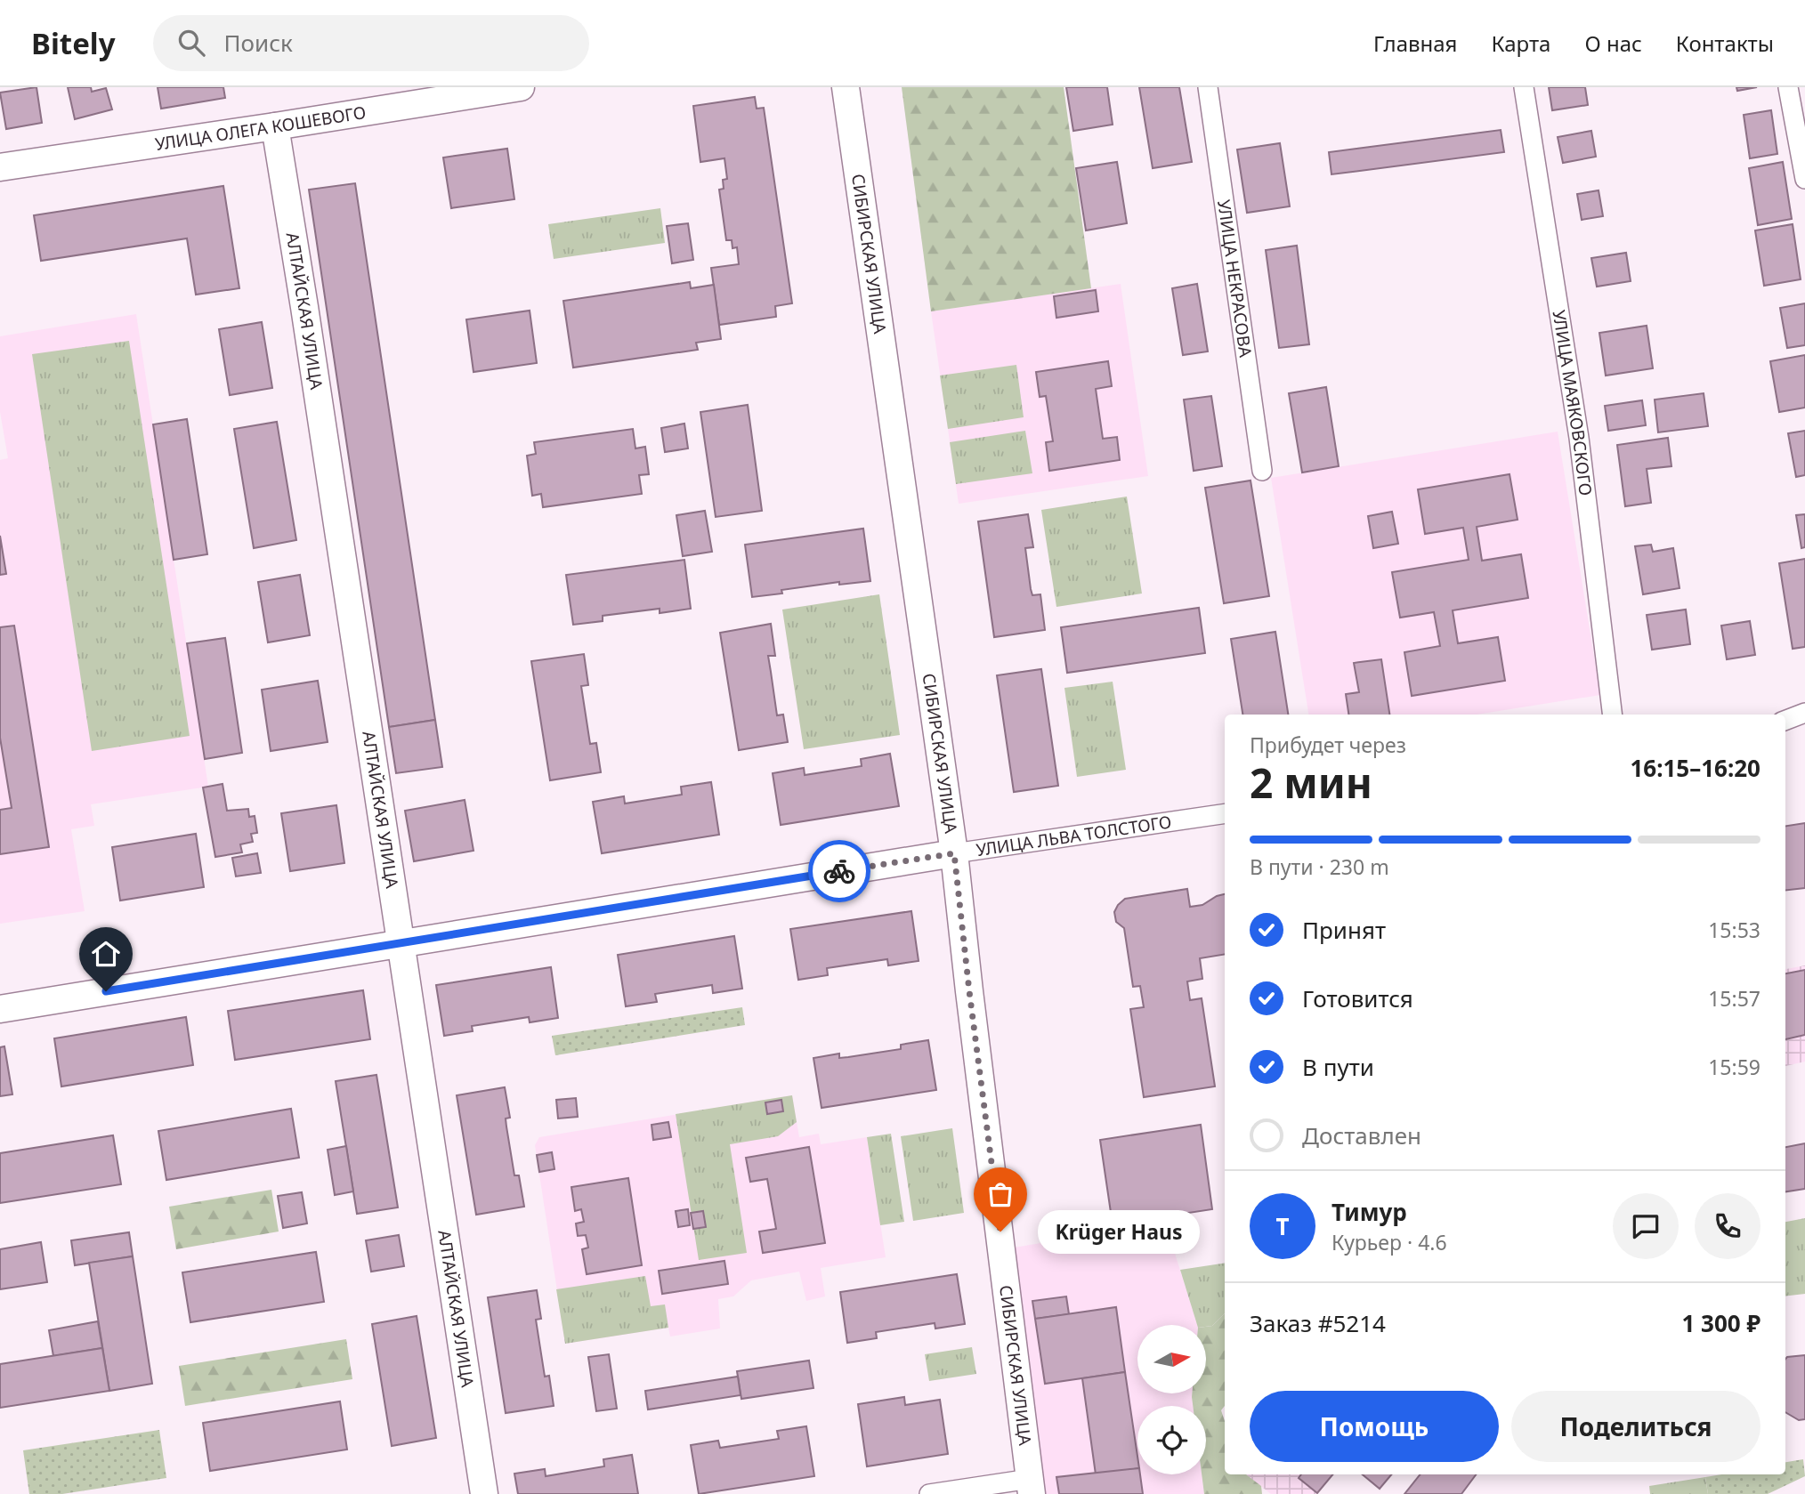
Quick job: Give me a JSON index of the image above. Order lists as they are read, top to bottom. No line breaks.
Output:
{"streets":{"main road":["УЛИЦА ОЛЕГА КОШЕВОГО","СИБИРСКАЯ УЛИЦА","АЛТАЙСКАЯ УЛИЦА","УЛИЦА ЛЬВА ТОЛСТОГО"],"street":["УЛИЦА НЕКРАСОВА","УЛИЦА МАЯКОВСКОГО"]},"crossings":[["УЛИЦА ОЛЕГА КОШЕВОГО","АЛТАЙСКАЯ УЛИЦА"],["СИБИРСКАЯ УЛИЦА","УЛИЦА ЛЬВА ТОЛСТОГО"],["АЛТАЙСКАЯ УЛИЦА","УЛИЦА ЛЬВА ТОЛСТОГО"]],"places":["Krüger Haus"],"north":"right","page":{"header":"Bitely","search":"Поиск","nav":["Главная","Карта","О нас","Контакты"],"heading":["2 мин","Прибудет через","16:15–16:20"],"panel":["Тимур","Курьер · 4.6","Заказ #5214","1 300 ₽"],"bar":"В пути · 230 m","list":[["Принят","15:53"],["Готовится","15:57"],["В пути","15:59"],"Доставлен"],"round":"Т","bubble":"Krüger Haus","buttons":["Помощь","Поделиться"]}}
